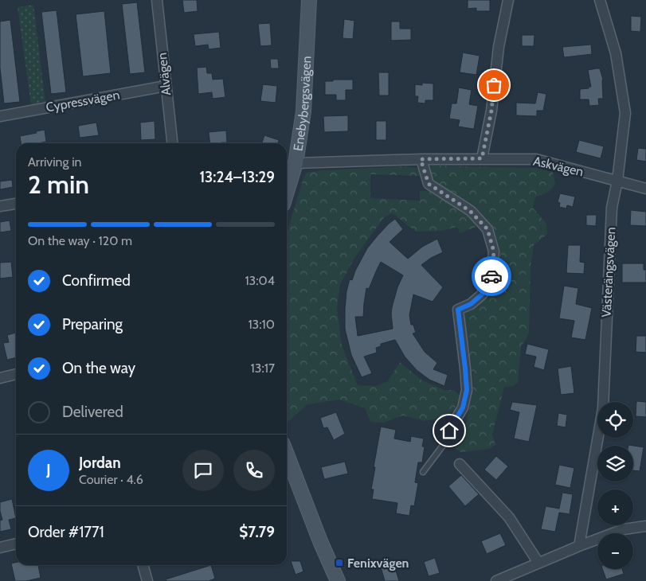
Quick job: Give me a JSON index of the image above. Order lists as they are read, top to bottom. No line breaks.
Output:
{"streets":{"main road":["Enebybergsvägen"],"street":["Alvägen","Cypressvägen","Askvägen","Västerängsvägen"]},"crossings":[["Alvägen","Cypressvägen"],["Enebybergsvägen","Askvägen"],["Askvägen","Västerängsvägen"]],"places":{"transit":["Fenixvägen"]},"page":{"heading":["2 min","Arriving in","13:24–13:29"],"panel":["Jordan","Courier · 4.6","Order #1771","$7.79"],"bar":"On the way · 120 m","list":[["Confirmed","13:04"],["Preparing","13:10"],["On the way","13:17"],"Delivered"],"map_buttons":["+","−"],"round":"J"}}
